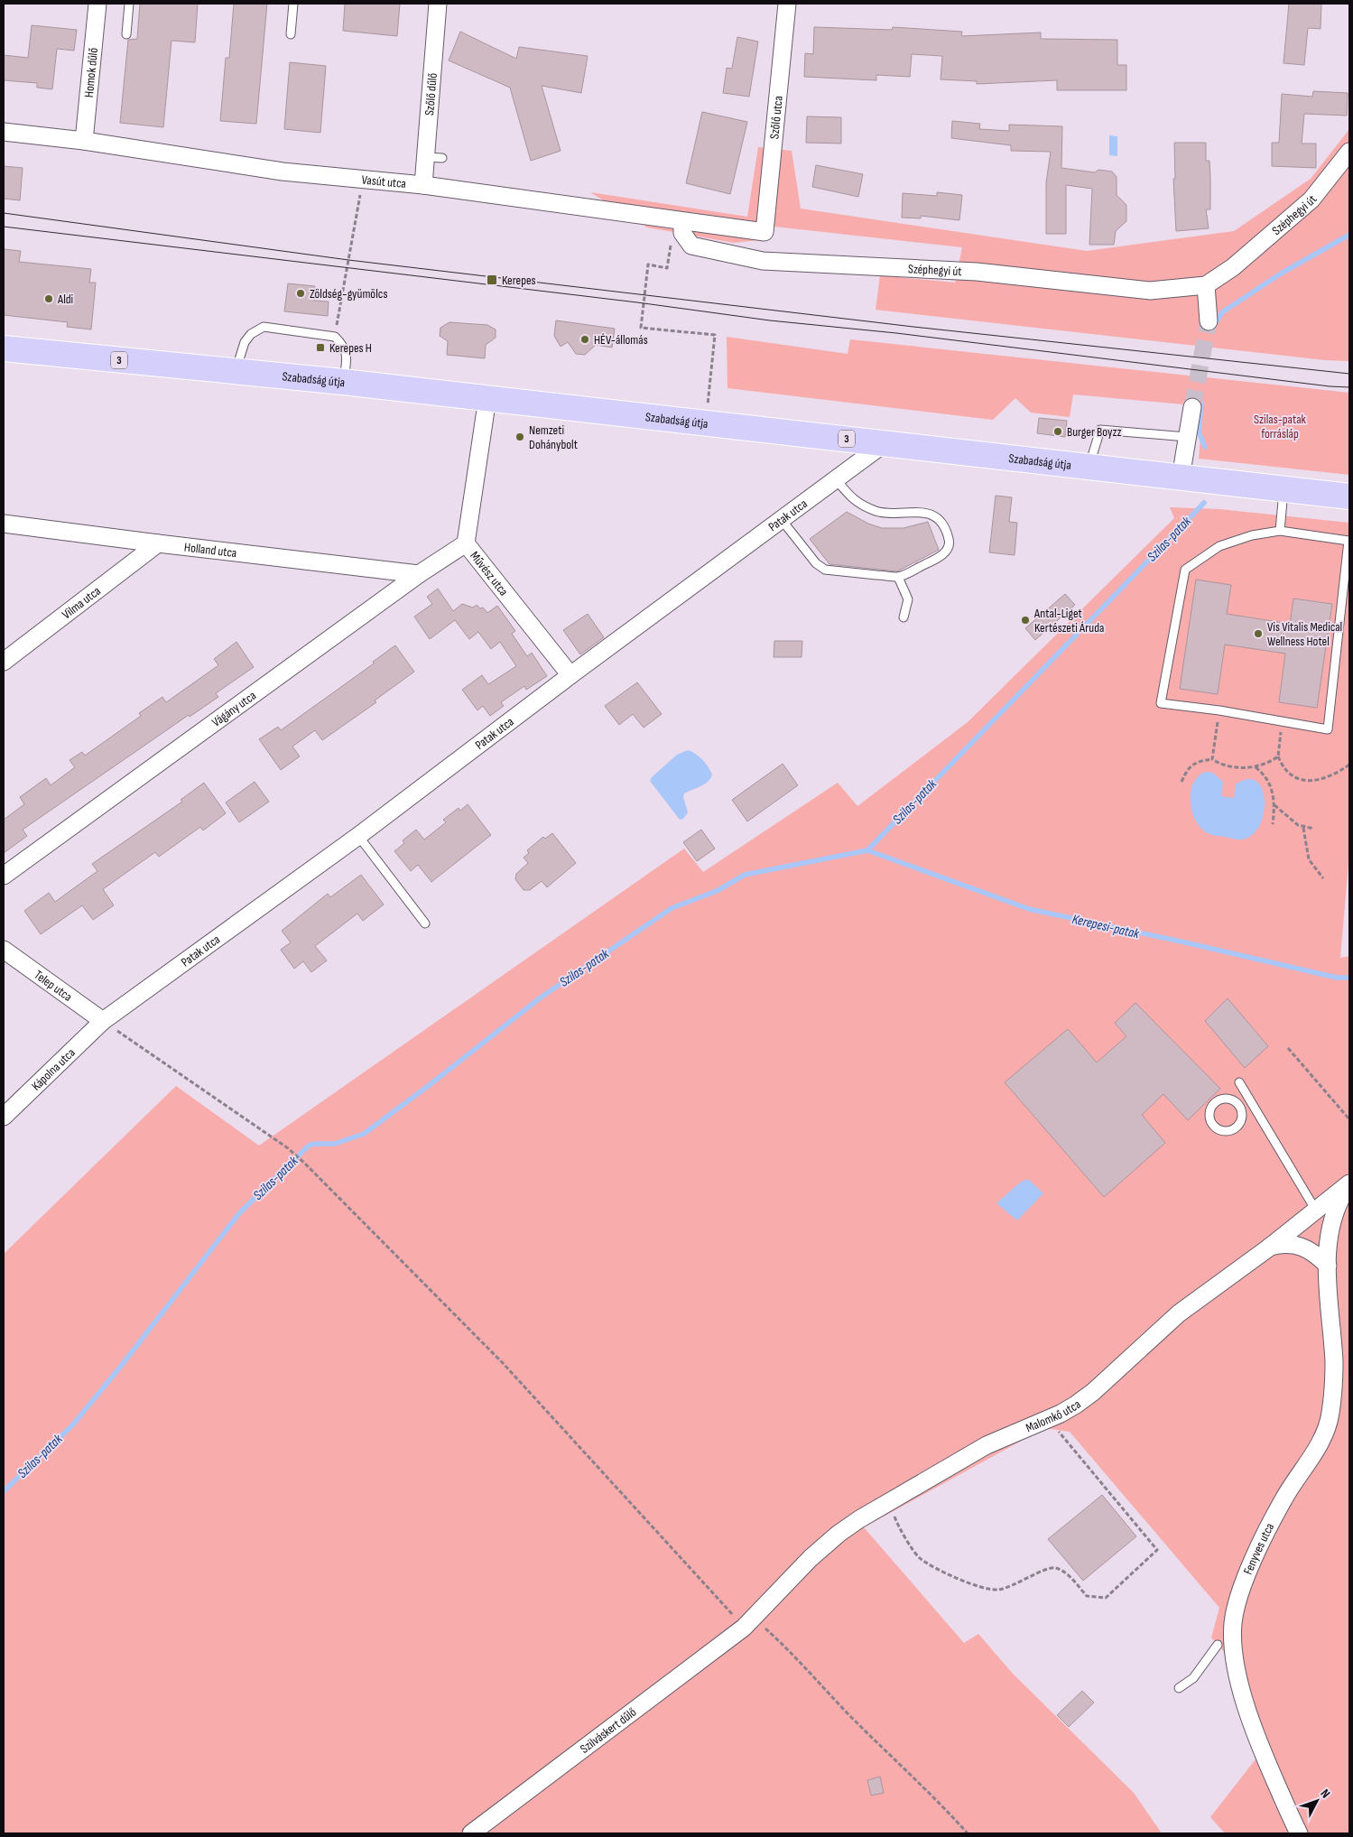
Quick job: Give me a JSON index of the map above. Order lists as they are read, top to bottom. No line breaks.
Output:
{"streets":{"main road":["3","Szabadság útja"],"street":["Homok dűlő","Szőlő dűlő","Szőlő utca","Vasút utca","Széphegyi út","Patak utca","Holland utca","Művész utca","Vilma utca","Vágány utca","Telep utca","Kápolna utca","Malomkő utca","Fenyves utca","Szilváskert dűlő"]},"crossings":[["Homok dűlő","Vasút utca"],["Szőlő dűlő","Vasút utca"],["Szőlő utca","Vasút utca"],["Vasút utca","Széphegyi út"],["Szabadság útja","Patak utca"],["Szabadság útja","Művész utca"],["Patak utca","Művész utca"],["Patak utca","Telep utca"],["Patak utca","Kápolna utca"],["Holland utca","Vilma utca"],["Holland utca","Vágány utca"],["Művész utca","Vágány utca"],["Telep utca","Kápolna utca"],["Malomkő utca","Fenyves utca"],["Malomkő utca","Szilváskert dűlő"]],"water":["Szilas-patak","Kerepesi-patak"],"parks":["Szilas-patak forrásláp"],"places":{"transit":["Kerepes","Kerepes H"],"other":["Zöldség-gyümölcs","Aldi","HÉV-állomás","Burger Boyzz","Nemzeti Dohánybolt","Antal-Liget Kertészeti Áruda","Vis Vitalis Medical Wellness Hotel"]},"north":"top right"}
